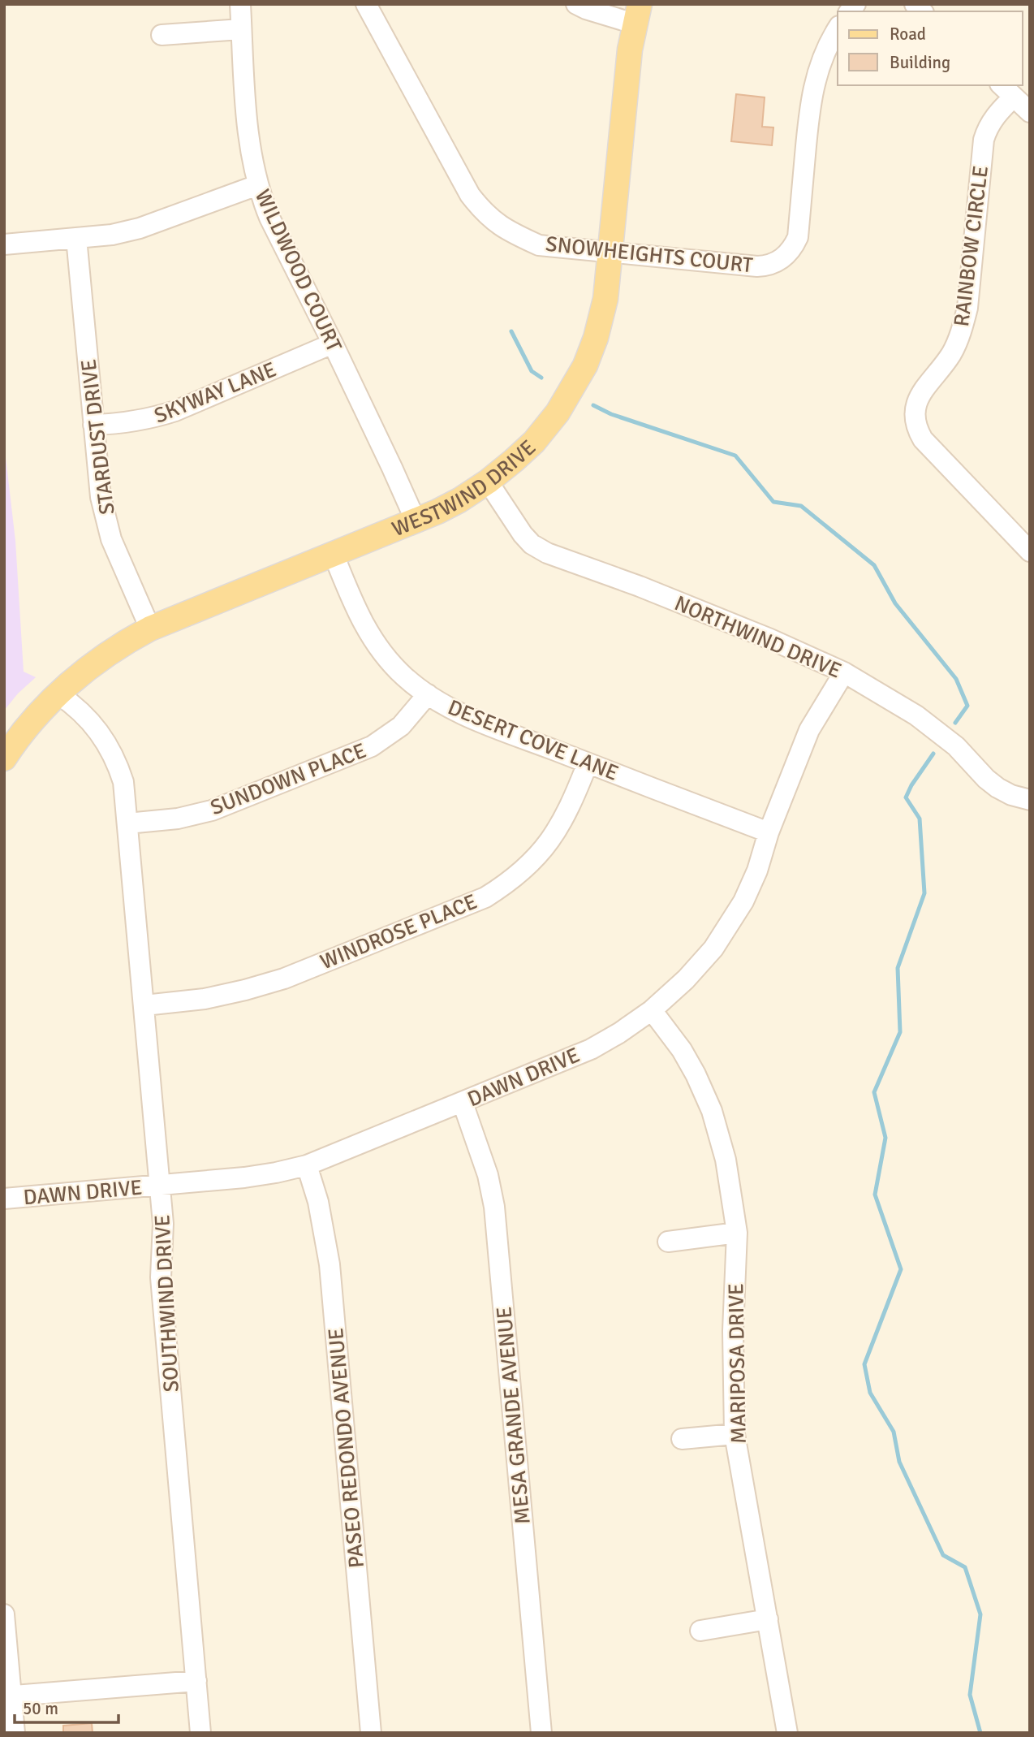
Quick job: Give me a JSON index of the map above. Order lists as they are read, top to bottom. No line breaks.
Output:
{"streets":{"main road":["WESTWIND DRIVE"],"street":["RAINBOW CIRCLE","SNOWHEIGHTS COURT","WILDWOOD COURT","SKYWAY LANE","STARDUST DRIVE","NORTHWIND DRIVE","DESERT COVE LANE","SUNDOWN PLACE","WINDROSE PLACE","DAWN DRIVE","SOUTHWIND DRIVE","MARIPOSA DRIVE","MESA GRANDE AVENUE","PASEO REDONDO AVENUE"]},"crossings":[["SNOWHEIGHTS COURT","WESTWIND DRIVE"],["WILDWOOD COURT","SKYWAY LANE"],["WILDWOOD COURT","WESTWIND DRIVE"],["SKYWAY LANE","STARDUST DRIVE"],["STARDUST DRIVE","WESTWIND DRIVE"],["WESTWIND DRIVE","NORTHWIND DRIVE"],["WESTWIND DRIVE","DESERT COVE LANE"],["WESTWIND DRIVE","SOUTHWIND DRIVE"],["NORTHWIND DRIVE","DAWN DRIVE"],["DESERT COVE LANE","SUNDOWN PLACE"],["DESERT COVE LANE","WINDROSE PLACE"],["DESERT COVE LANE","DAWN DRIVE"],["SUNDOWN PLACE","SOUTHWIND DRIVE"],["WINDROSE PLACE","SOUTHWIND DRIVE"],["DAWN DRIVE","SOUTHWIND DRIVE"],["DAWN DRIVE","MARIPOSA DRIVE"],["DAWN DRIVE","MESA GRANDE AVENUE"],["DAWN DRIVE","PASEO REDONDO AVENUE"]],"legend":["Road","Building"],"scale_bar":"50 m"}
